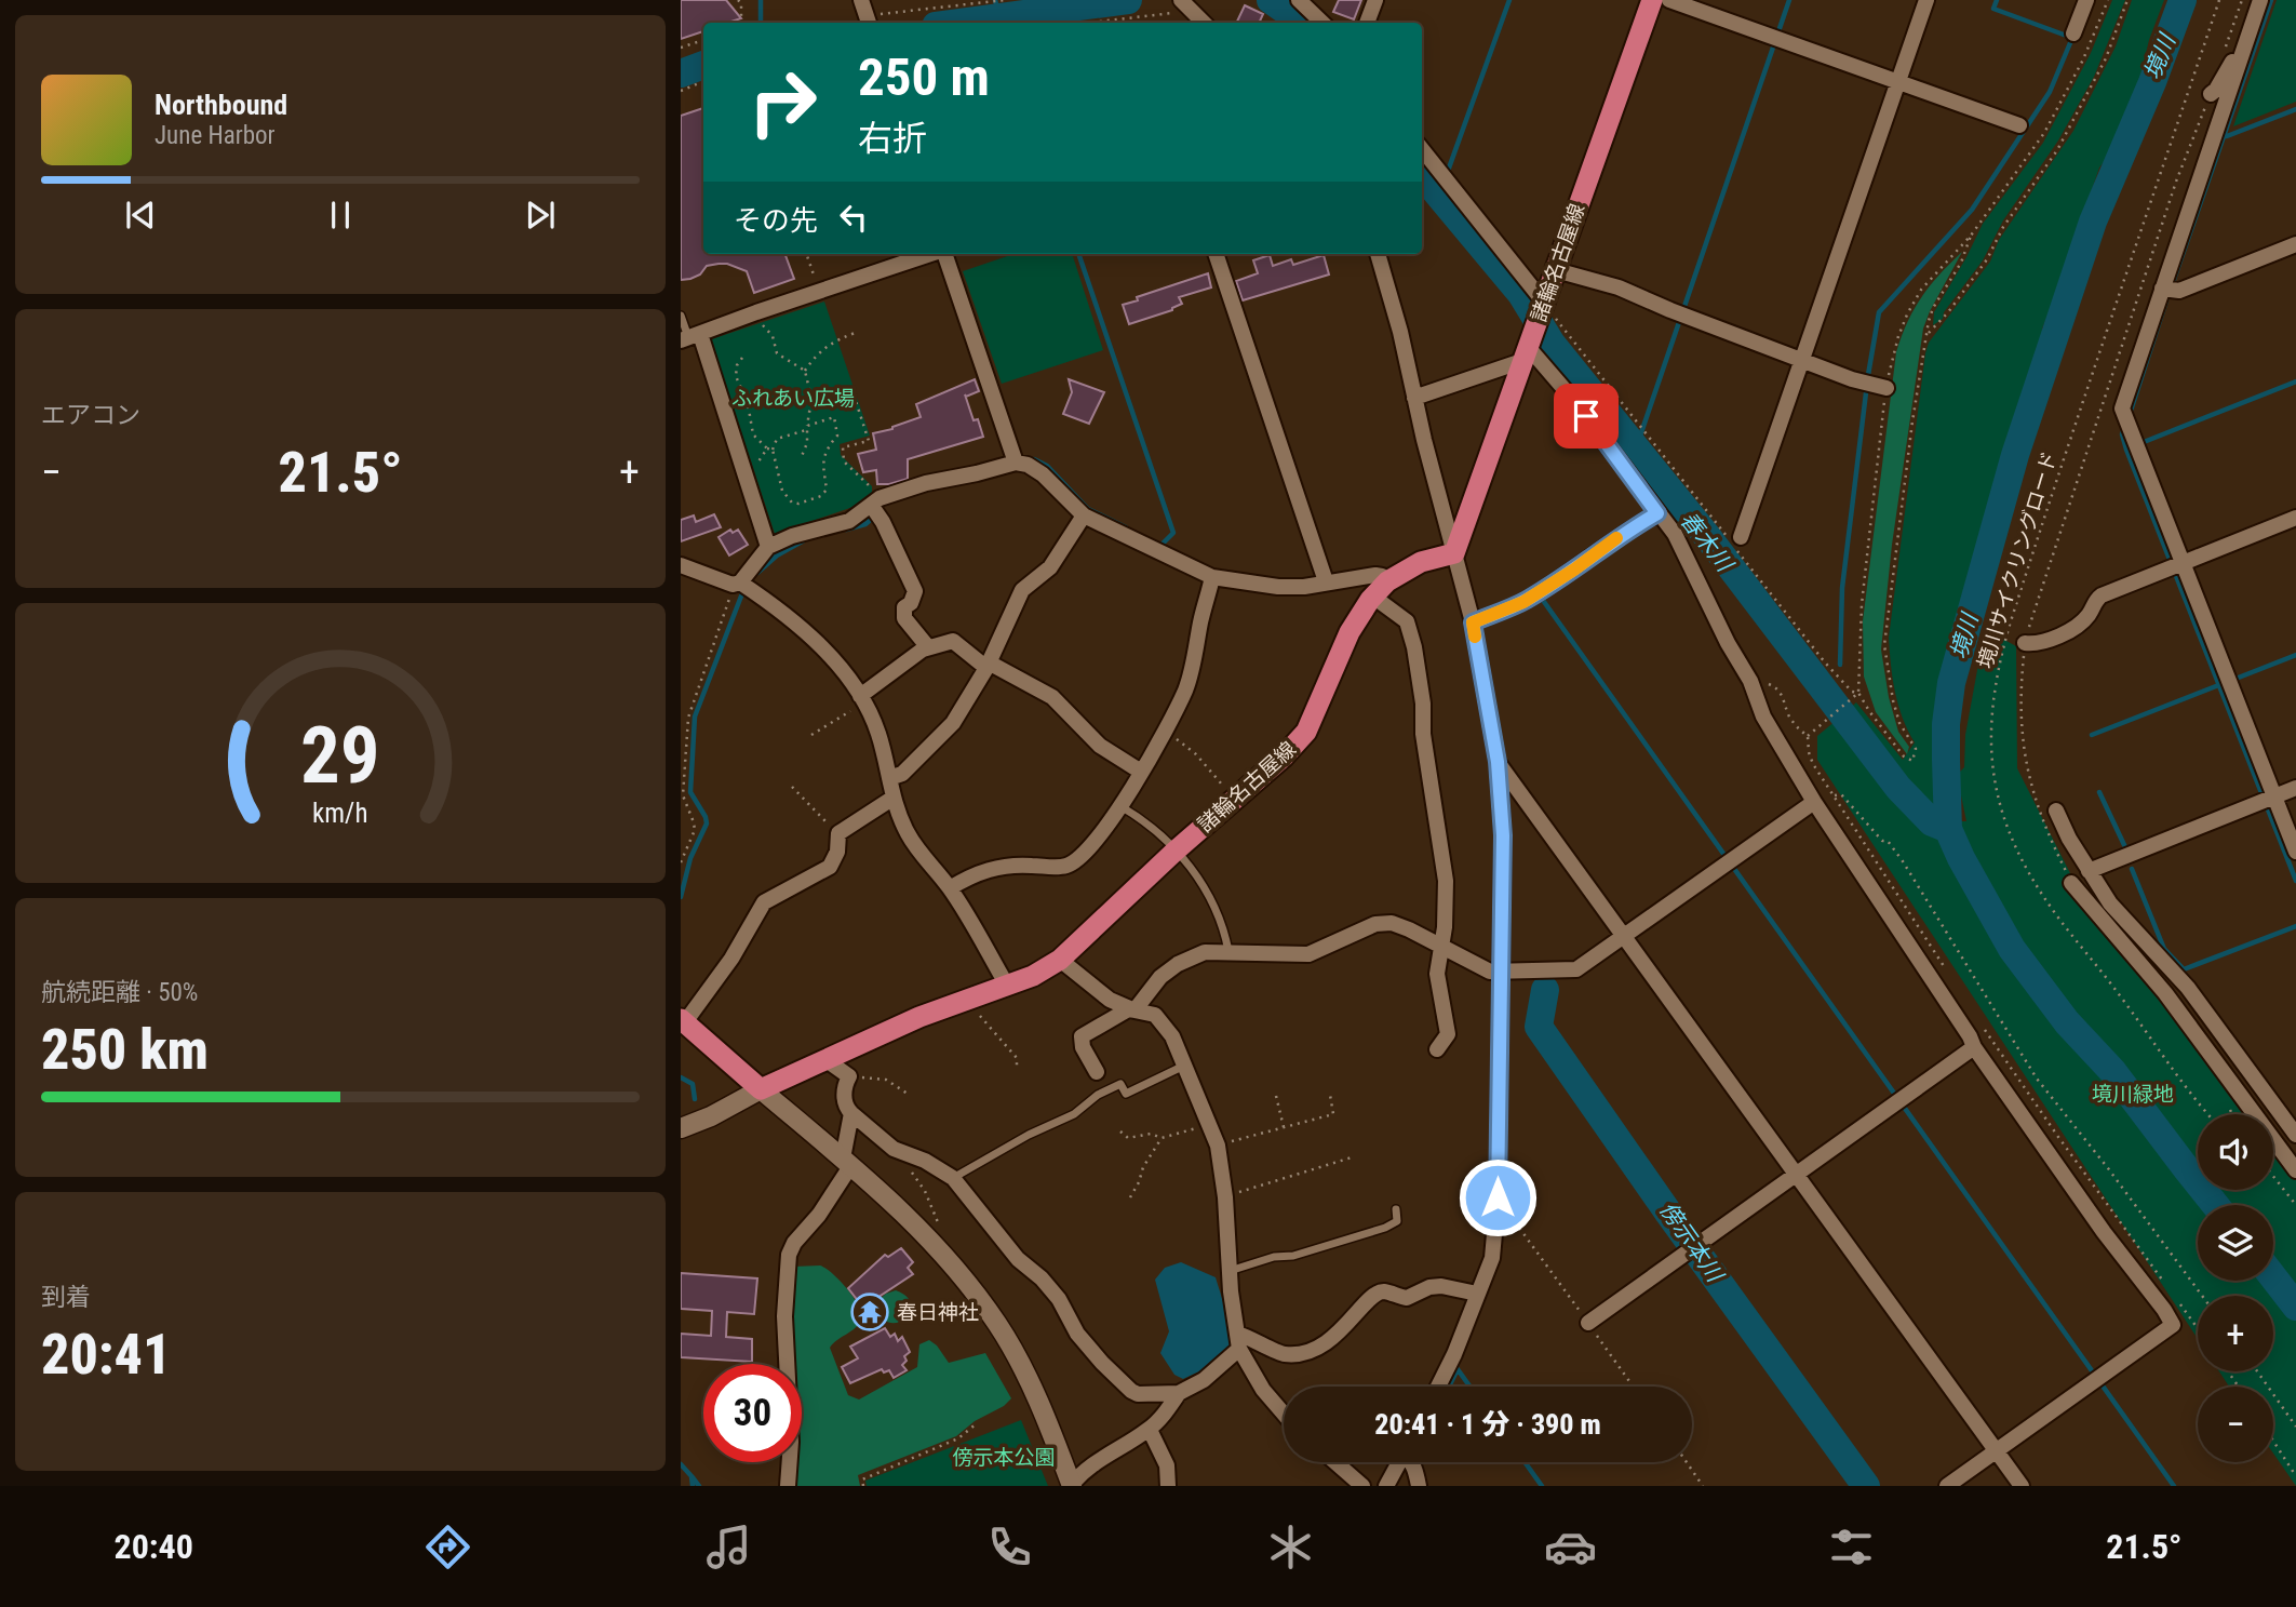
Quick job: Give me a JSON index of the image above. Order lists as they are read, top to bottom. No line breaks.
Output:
{"streets":{"main road":["諸輪名古屋線"],"path":["境川サイクリングロード"]},"water":["境川","春木川","傍示本川"],"parks":["ふれあい広場","境川緑地","傍示本公園"],"places":{"temple":["春日神社"]},"page":{"turn":["250 m","右折"],"song":["Northbound","June Harbor"],"then":"その先","tile":["エアコン",["航続距離 · 50%","250 km"],["到着","20:41"]],"heat":["−","21.5°","+"],"map_buttons":["+","−"],"limit":"30","trip":"20:41 · 1 分 · 390 m","tabs":["20:40","21.5°"],"gauge":["29","km/h"]}}
